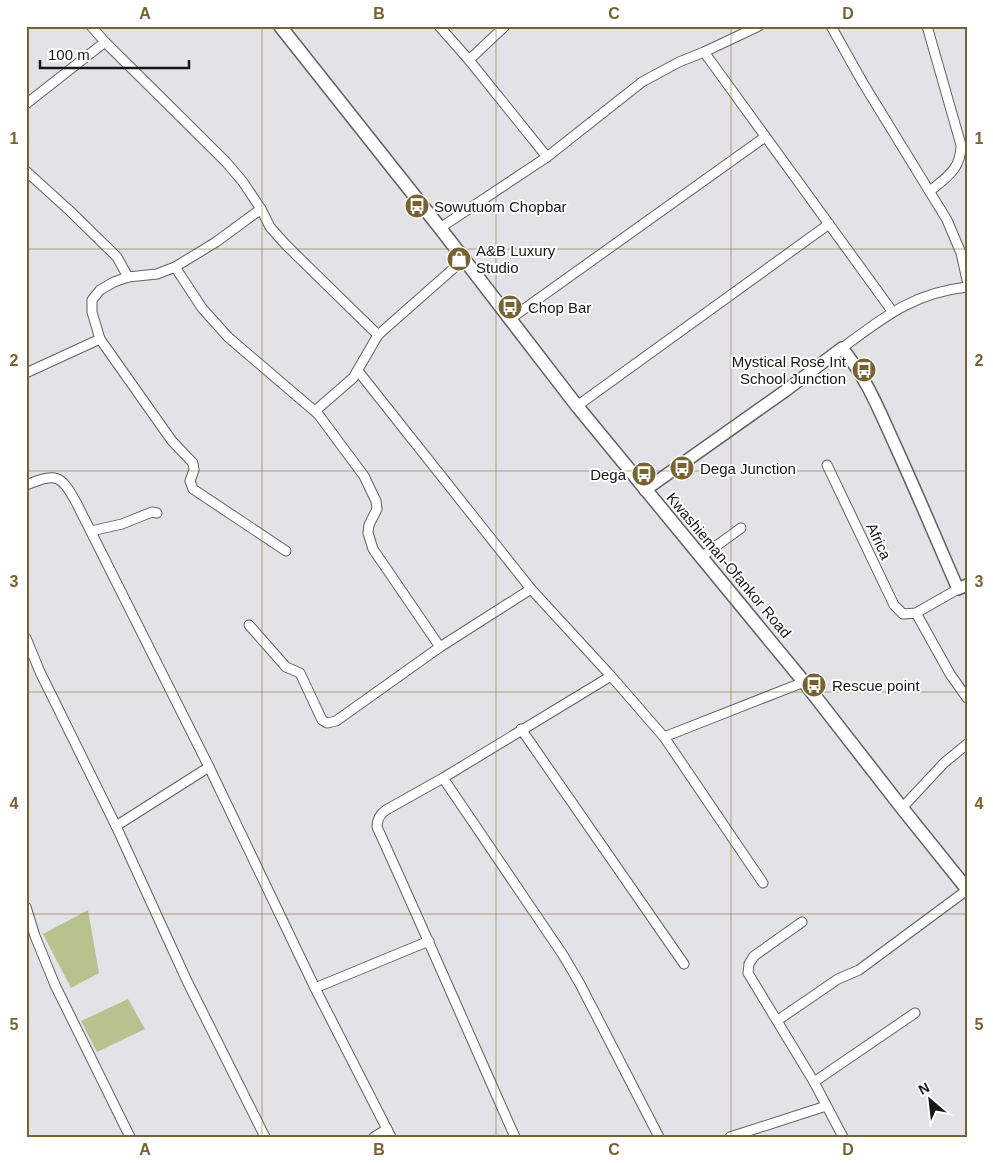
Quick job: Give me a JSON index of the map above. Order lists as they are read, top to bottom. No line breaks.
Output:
{"streets":{"main road":["Kwashieman-Ofankor Road"],"street":["Africa"]},"places":{"bus stop":["Sowutuom Chopbar","Chop Bar","Mystical Rose Int School Junction","Dega Junction","Dega","Rescue point"],"shop":["A&B Luxury Studio"]},"scale_bar":"100 m","north":"top left","grid":{"columns":["A","B","C","D"],"rows":["1","2","3","4","5"]}}
